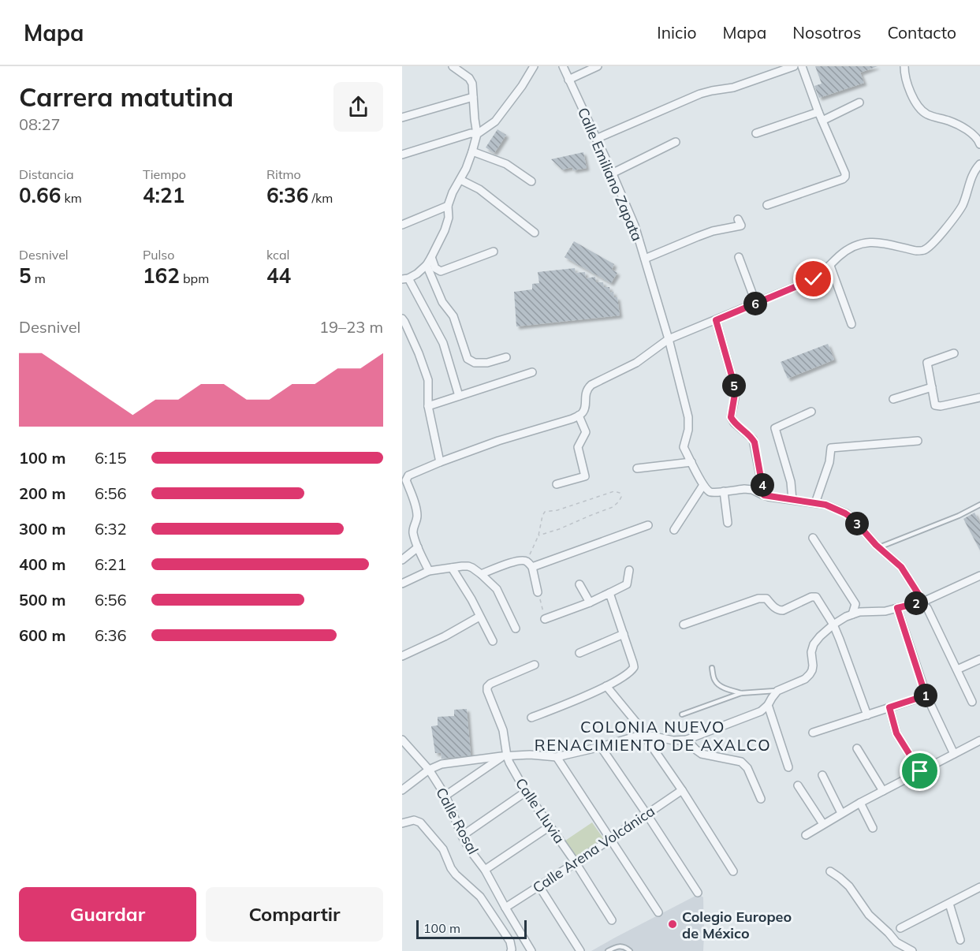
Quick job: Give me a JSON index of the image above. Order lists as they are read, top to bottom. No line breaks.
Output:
{"streets":{"street":["Calle Emiliano Zapata","Calle Lluvia","Calle Rosal","Calle Arena Volcánica"]},"crossings":[["Calle Lluvia","Calle Arena Volcánica"],["Calle Rosal","Calle Arena Volcánica"]],"districts":["COLONIA NUEVO RENACIMIENTO DE AXALCO"],"places":["Colegio Europeo de México"],"scale_bar":"100 m","page":{"header":"Mapa","nav":["Inicio","Mapa","Nosotros","Contacto"],"heading":["Carrera matutina","08:27"],"stats":[["Distancia","0.66 km"],["Tiempo","4:21"],["Ritmo","6:36 /km"],["Desnivel","5 m"],["Pulso","162 bpm"],["kcal","44"]],"pins":["6","5","4","3","2","1"],"chart":["Desnivel","19–23 m"],"list":[{"name":"100 m","note":"6:15"},{"name":"200 m","note":"6:56"},{"name":"300 m","note":"6:32"},{"name":"400 m","note":"6:21"},{"name":"500 m","note":"6:56"},{"name":"600 m","note":"6:36"}],"buttons":["Guardar","Compartir"],"scale":"100 m"}}
